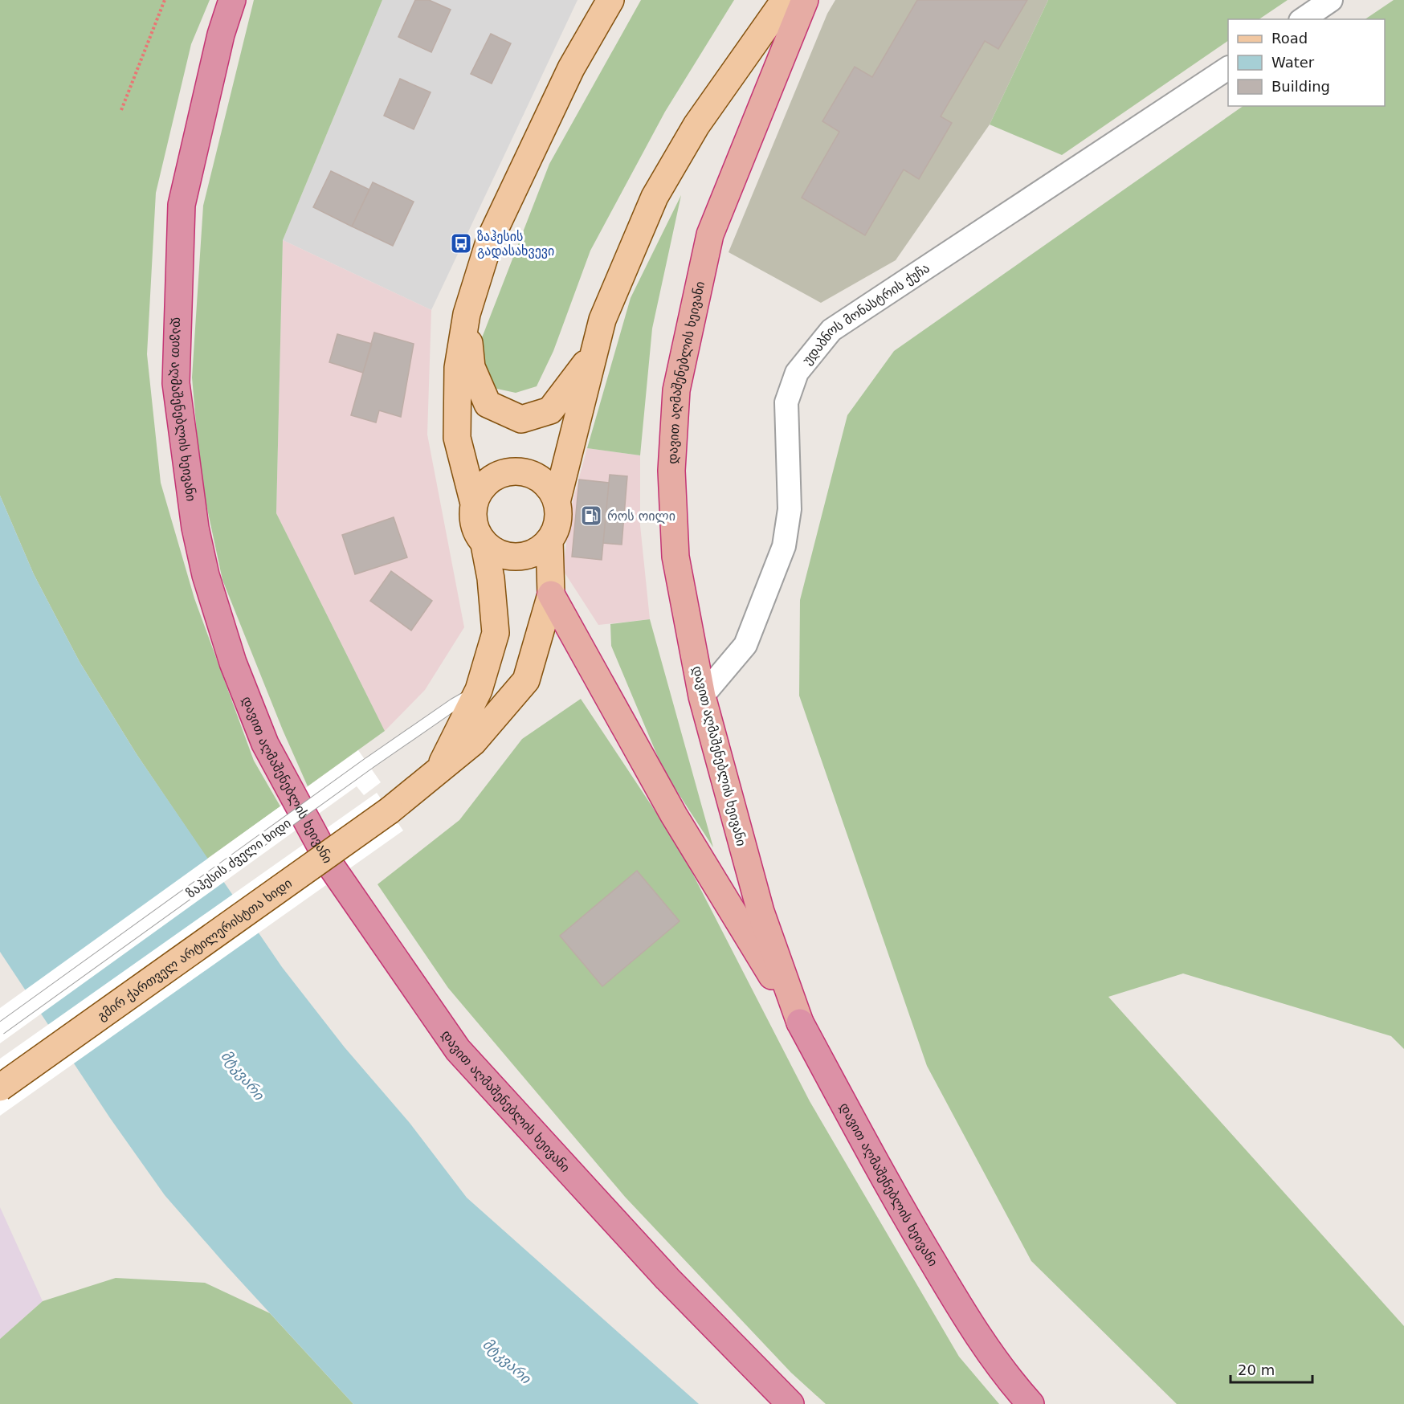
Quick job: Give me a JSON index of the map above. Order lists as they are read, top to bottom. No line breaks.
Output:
{"streets":{"highway":["დავით აღმაშენებლის ხეივანი"],"main road":["გმირ ქართველ არტილერისტთა ხიდი"],"street":["უდაბნოს მონასტრის ქუჩა"],"lane":["ზაჰესის ძველი ხიდი"]},"crossings":[["უდაბნოს მონასტრის ქუჩა","დავით აღმაშენებლის ხეივანი"]],"water":["მტკვარი"],"places":{"bus stop":["ზაჰესის გადასახვევი"],"fuel station":["როს ოილი"]},"legend":["Road","Water","Building"],"scale_bar":"20 m"}
